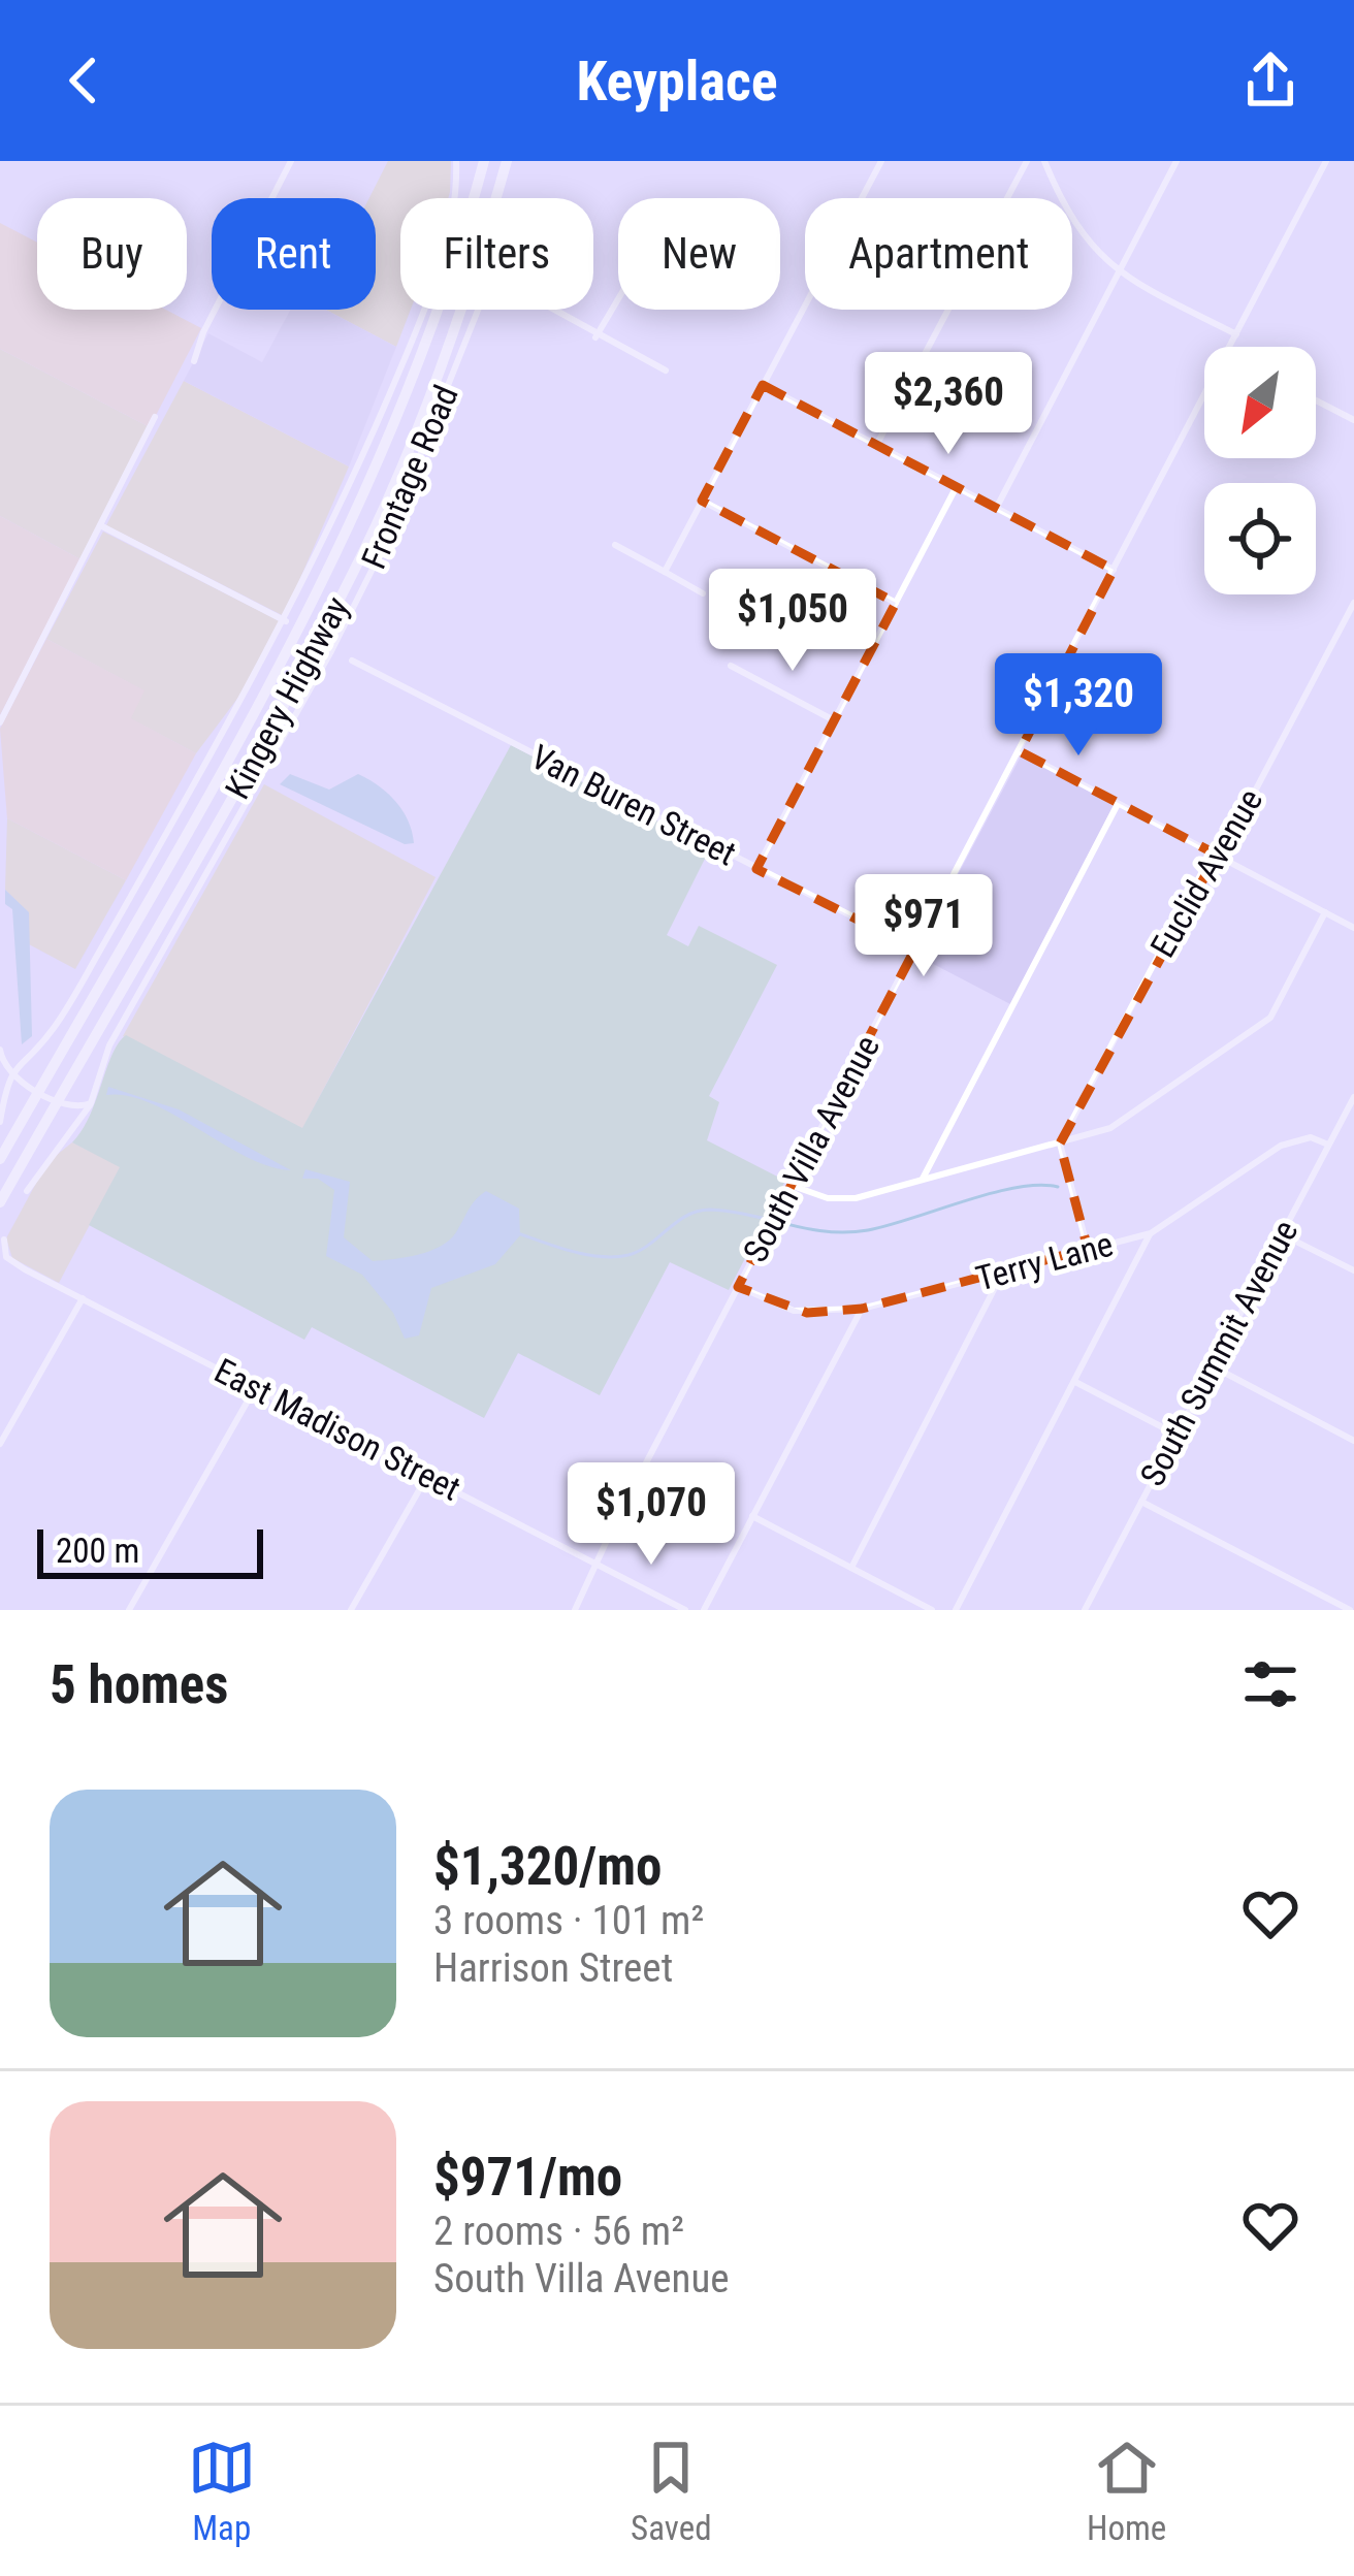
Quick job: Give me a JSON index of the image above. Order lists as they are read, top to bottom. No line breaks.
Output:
{"streets":{"highway":["Kingery Highway"],"street":["Frontage Road","Van Buren Street","Euclid Avenue","South Villa Avenue","Terry Lane","South Summit Avenue","East Madison Street"]},"crossings":[["Van Buren Street","South Villa Avenue"],["South Villa Avenue","Terry Lane"],["South Villa Avenue","East Madison Street"],["Terry Lane","South Summit Avenue"]],"scale_bar":"200 m","north":"bottom left","page":{"header":"Keyplace","chip":["Buy","Rent","Filters","New","Apartment"],"price":["$2,360","$1,050","$1,320","$971","$1,070"],"scale":"200 m","heading":"5 homes","list":[{"name":"$1,320/mo","note":"3 rooms · 101 m² · Harrison Street"},{"name":"$971/mo","note":"2 rooms · 56 m² · South Villa Avenue"}],"tabs":["Map","Saved","Home"]}}
